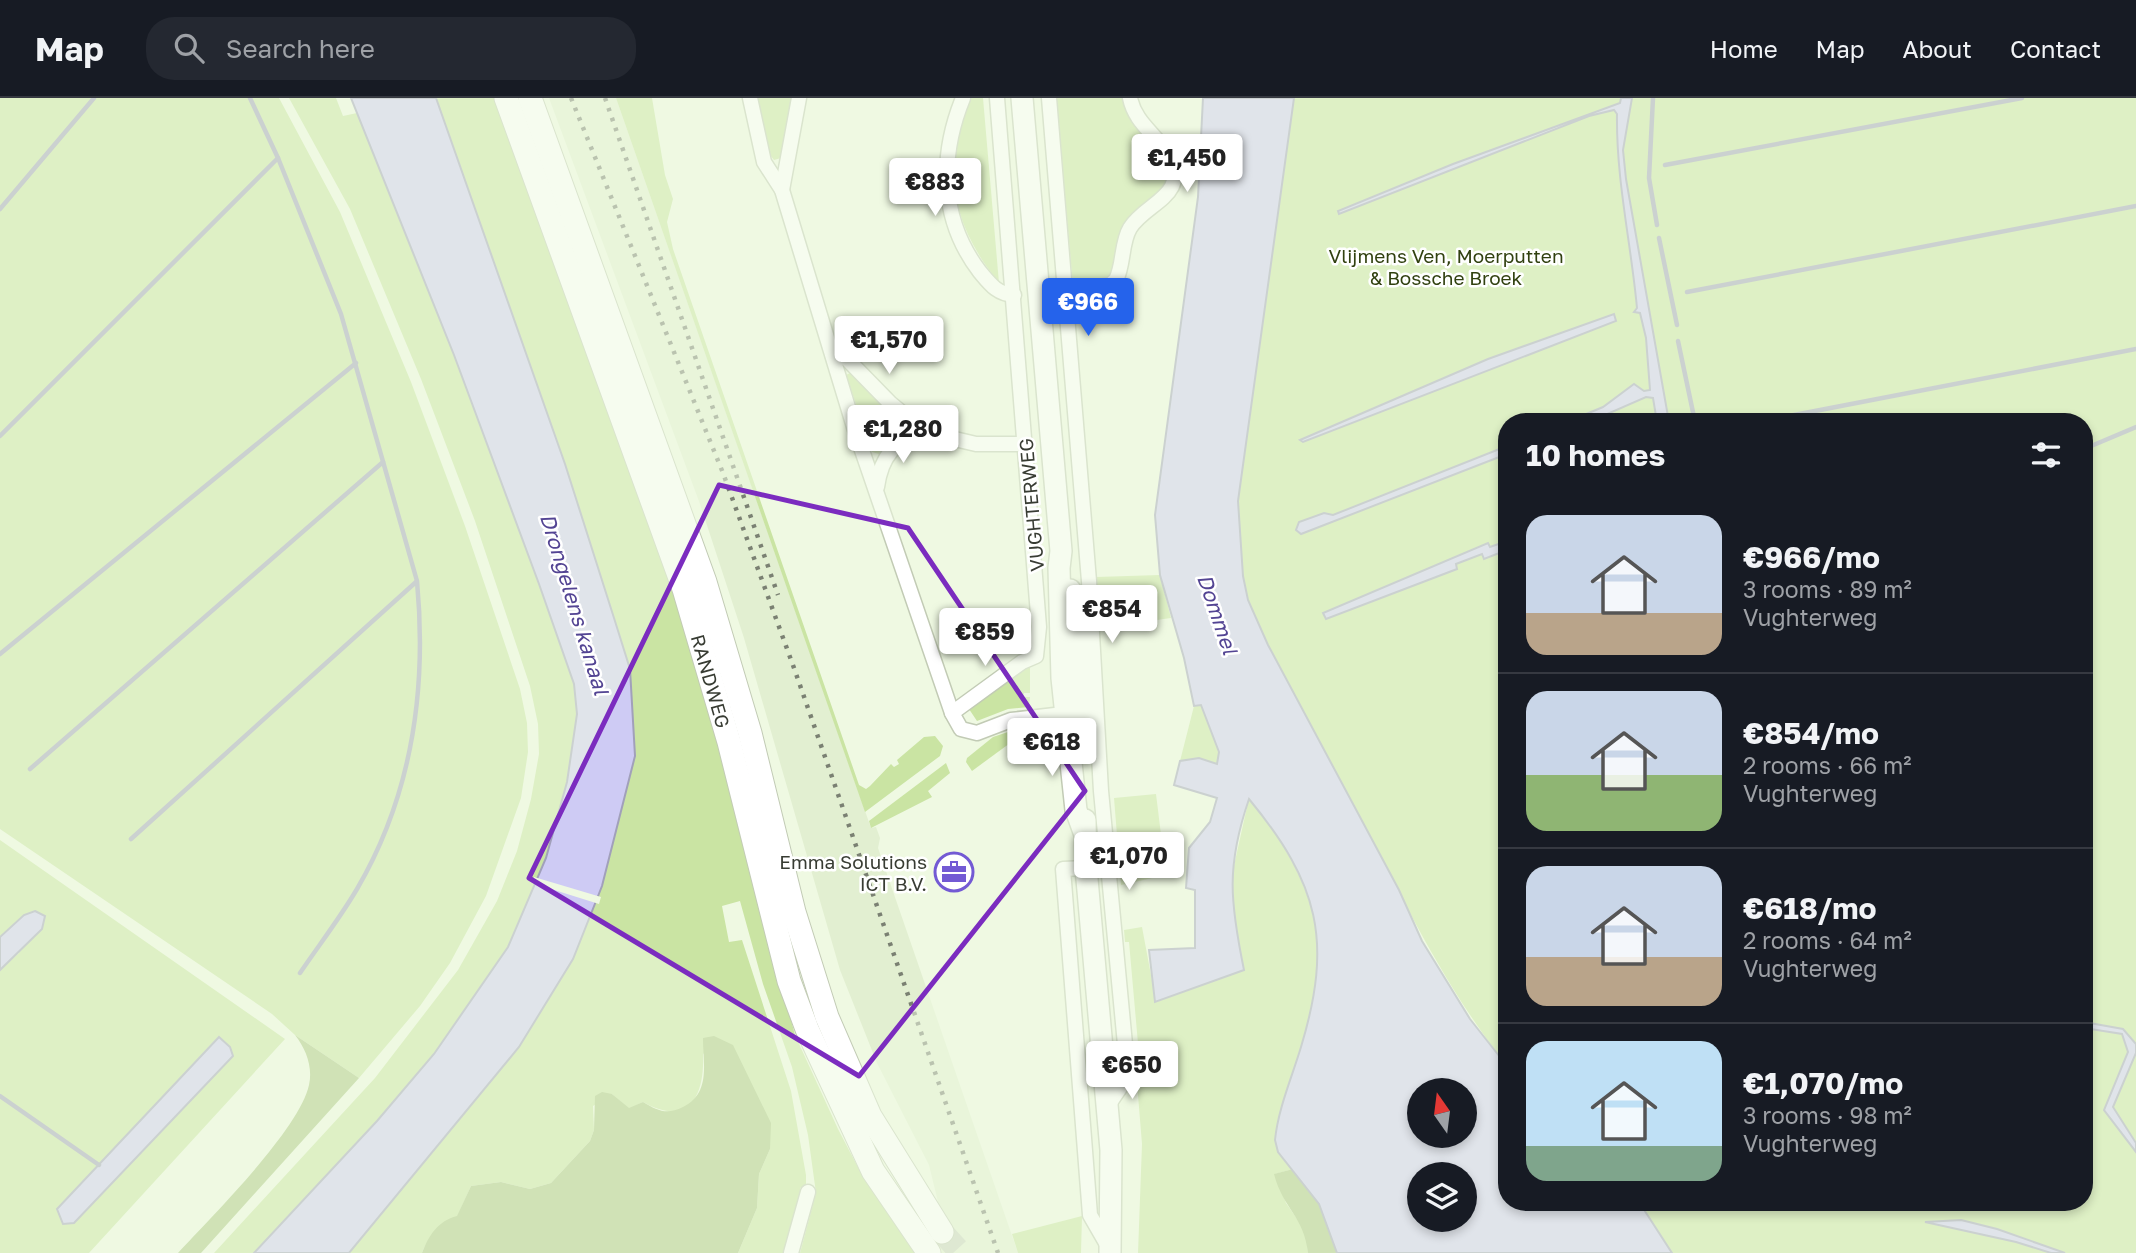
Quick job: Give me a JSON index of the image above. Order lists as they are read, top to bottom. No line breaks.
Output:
{"streets":{"main road":["VUGHTERWEG","RANDWEG"]},"water":["Drongelens kanaal","Dommel"],"parks":["Vlijmens Ven, Moerputten & Bossche Broek"],"places":{"office":["Emma Solutions ICT B.V."]},"north":"top","page":{"header":"Map","search":"Search here","nav":["Home","Map","About","Contact"],"price":["€1,450","€883","€966","€1,570","€1,280","€854","€859","€618","€1,070","€650"],"heading":"10 homes","list":[{"name":"€966/mo","note":"3 rooms · 89 m² · Vughterweg"},{"name":"€854/mo","note":"2 rooms · 66 m² · Vughterweg"},{"name":"€618/mo","note":"2 rooms · 64 m² · Vughterweg"},{"name":"€1,070/mo","note":"3 rooms · 98 m² · Vughterweg"}]}}
